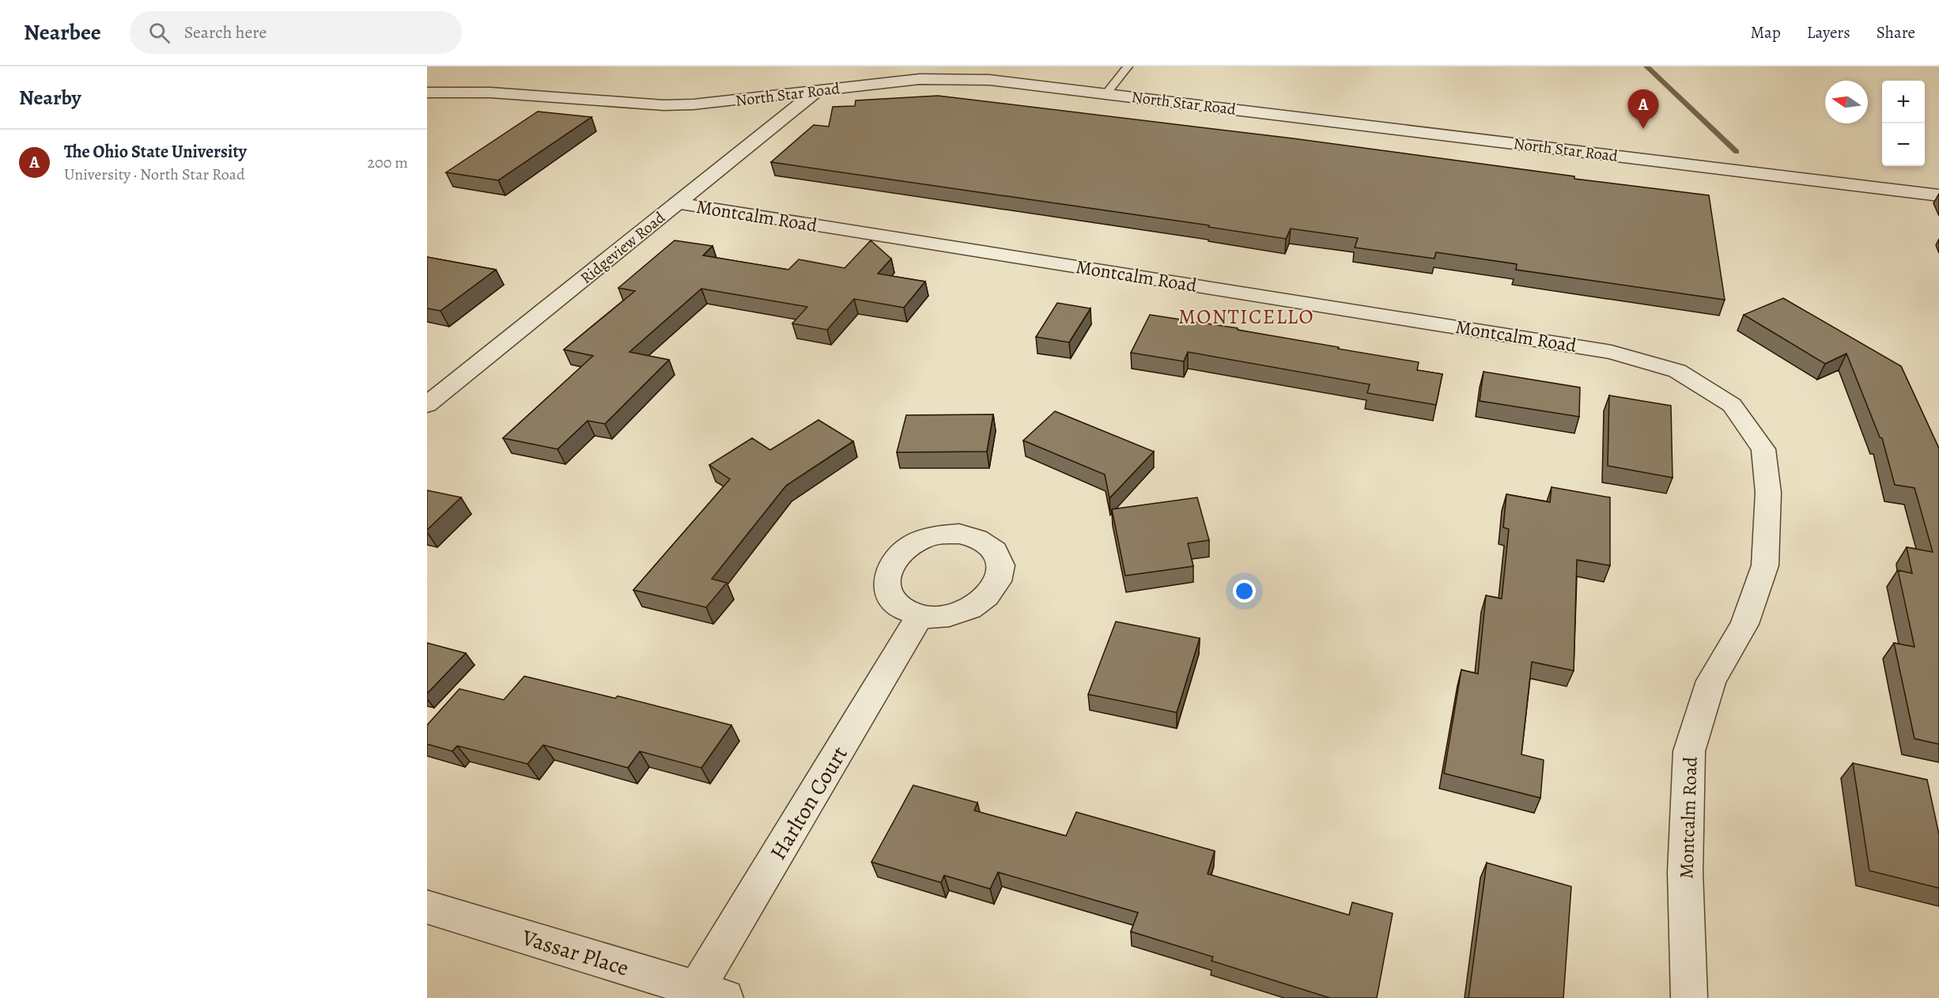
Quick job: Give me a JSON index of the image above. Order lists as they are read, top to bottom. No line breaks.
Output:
{"streets":{"street":["North Star Road","Montcalm Road","Ridgeview Road","Harlton Court","Vassar Place"]},"crossings":[["North Star Road","Ridgeview Road"],["Montcalm Road","Ridgeview Road"],["Harlton Court","Vassar Place"]],"districts":["MONTICELLO"],"north":"left","page":{"header":"Nearbee","search":"Search here","nav":["Map","Layers","Share"],"heading":"Nearby","map_buttons":["+","−"],"pins":"A","list":[{"mark":"A","name":"The Ohio State University","note":"University · North Star Road","value":"200 m"}]}}
